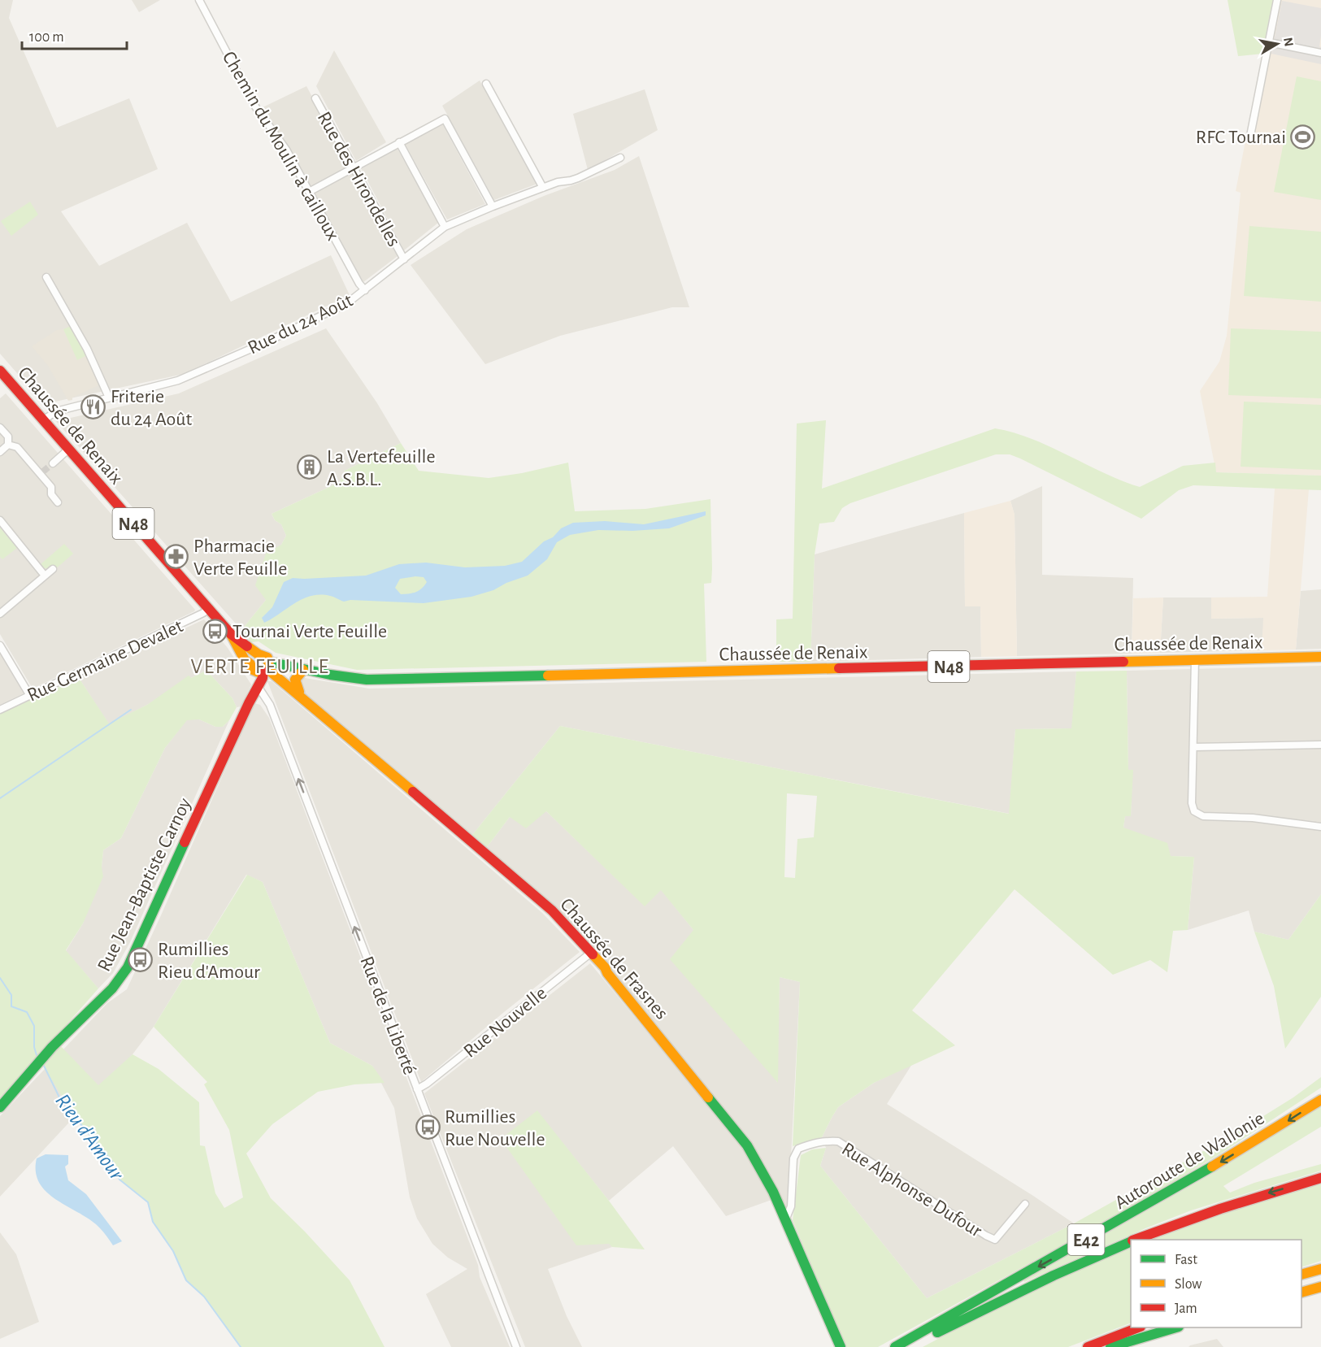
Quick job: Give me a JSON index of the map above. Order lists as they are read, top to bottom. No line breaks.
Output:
{"streets":{"main road":["Chaussée de Renaix","N48","Rue Jean-Baptiste Carnoy","Chaussée de Frasnes","Autoroute de Wallonie","E42"],"street":["Chemin du Moulin à cailloux","Rue des Hirondelles","Rue du 24 Août","Rue Germaine Devalet","Rue de la Liberté","Rue Nouvelle","Rue Alphonse Dufour"]},"crossings":[["Chemin du Moulin à cailloux","Rue du 24 Août"],["Rue des Hirondelles","Rue du 24 Août"],["Rue du 24 Août","Chaussée de Renaix"],["Chaussée de Renaix","Rue Germaine Devalet"],["Chaussée de Renaix","Chaussée de Frasnes"],["Rue Jean-Baptiste Carnoy","Rue de la Liberté"],["Chaussée de Frasnes","Rue Nouvelle"],["Chaussée de Frasnes","Rue Alphonse Dufour"],["Rue de la Liberté","Rue Nouvelle"]],"one_way":["Rue de la Liberté"],"districts":["VERTE FEUILLE"],"water":["Rieu d'Amour"],"places":{"sports":["RFC Tournai"],"restaurant":["Friterie du 24 Août"],"building":["La Vertefeuille A.S.B.L."],"pharmacy":["Pharmacie Verte Feuille"],"bus stop":["Tournai Verte Feuille","Rumillies Rieu d'Amour","Rumillies Rue Nouvelle"]},"legend":["Fast","Slow","Jam"],"scale_bar":"100 m","north":"right"}
